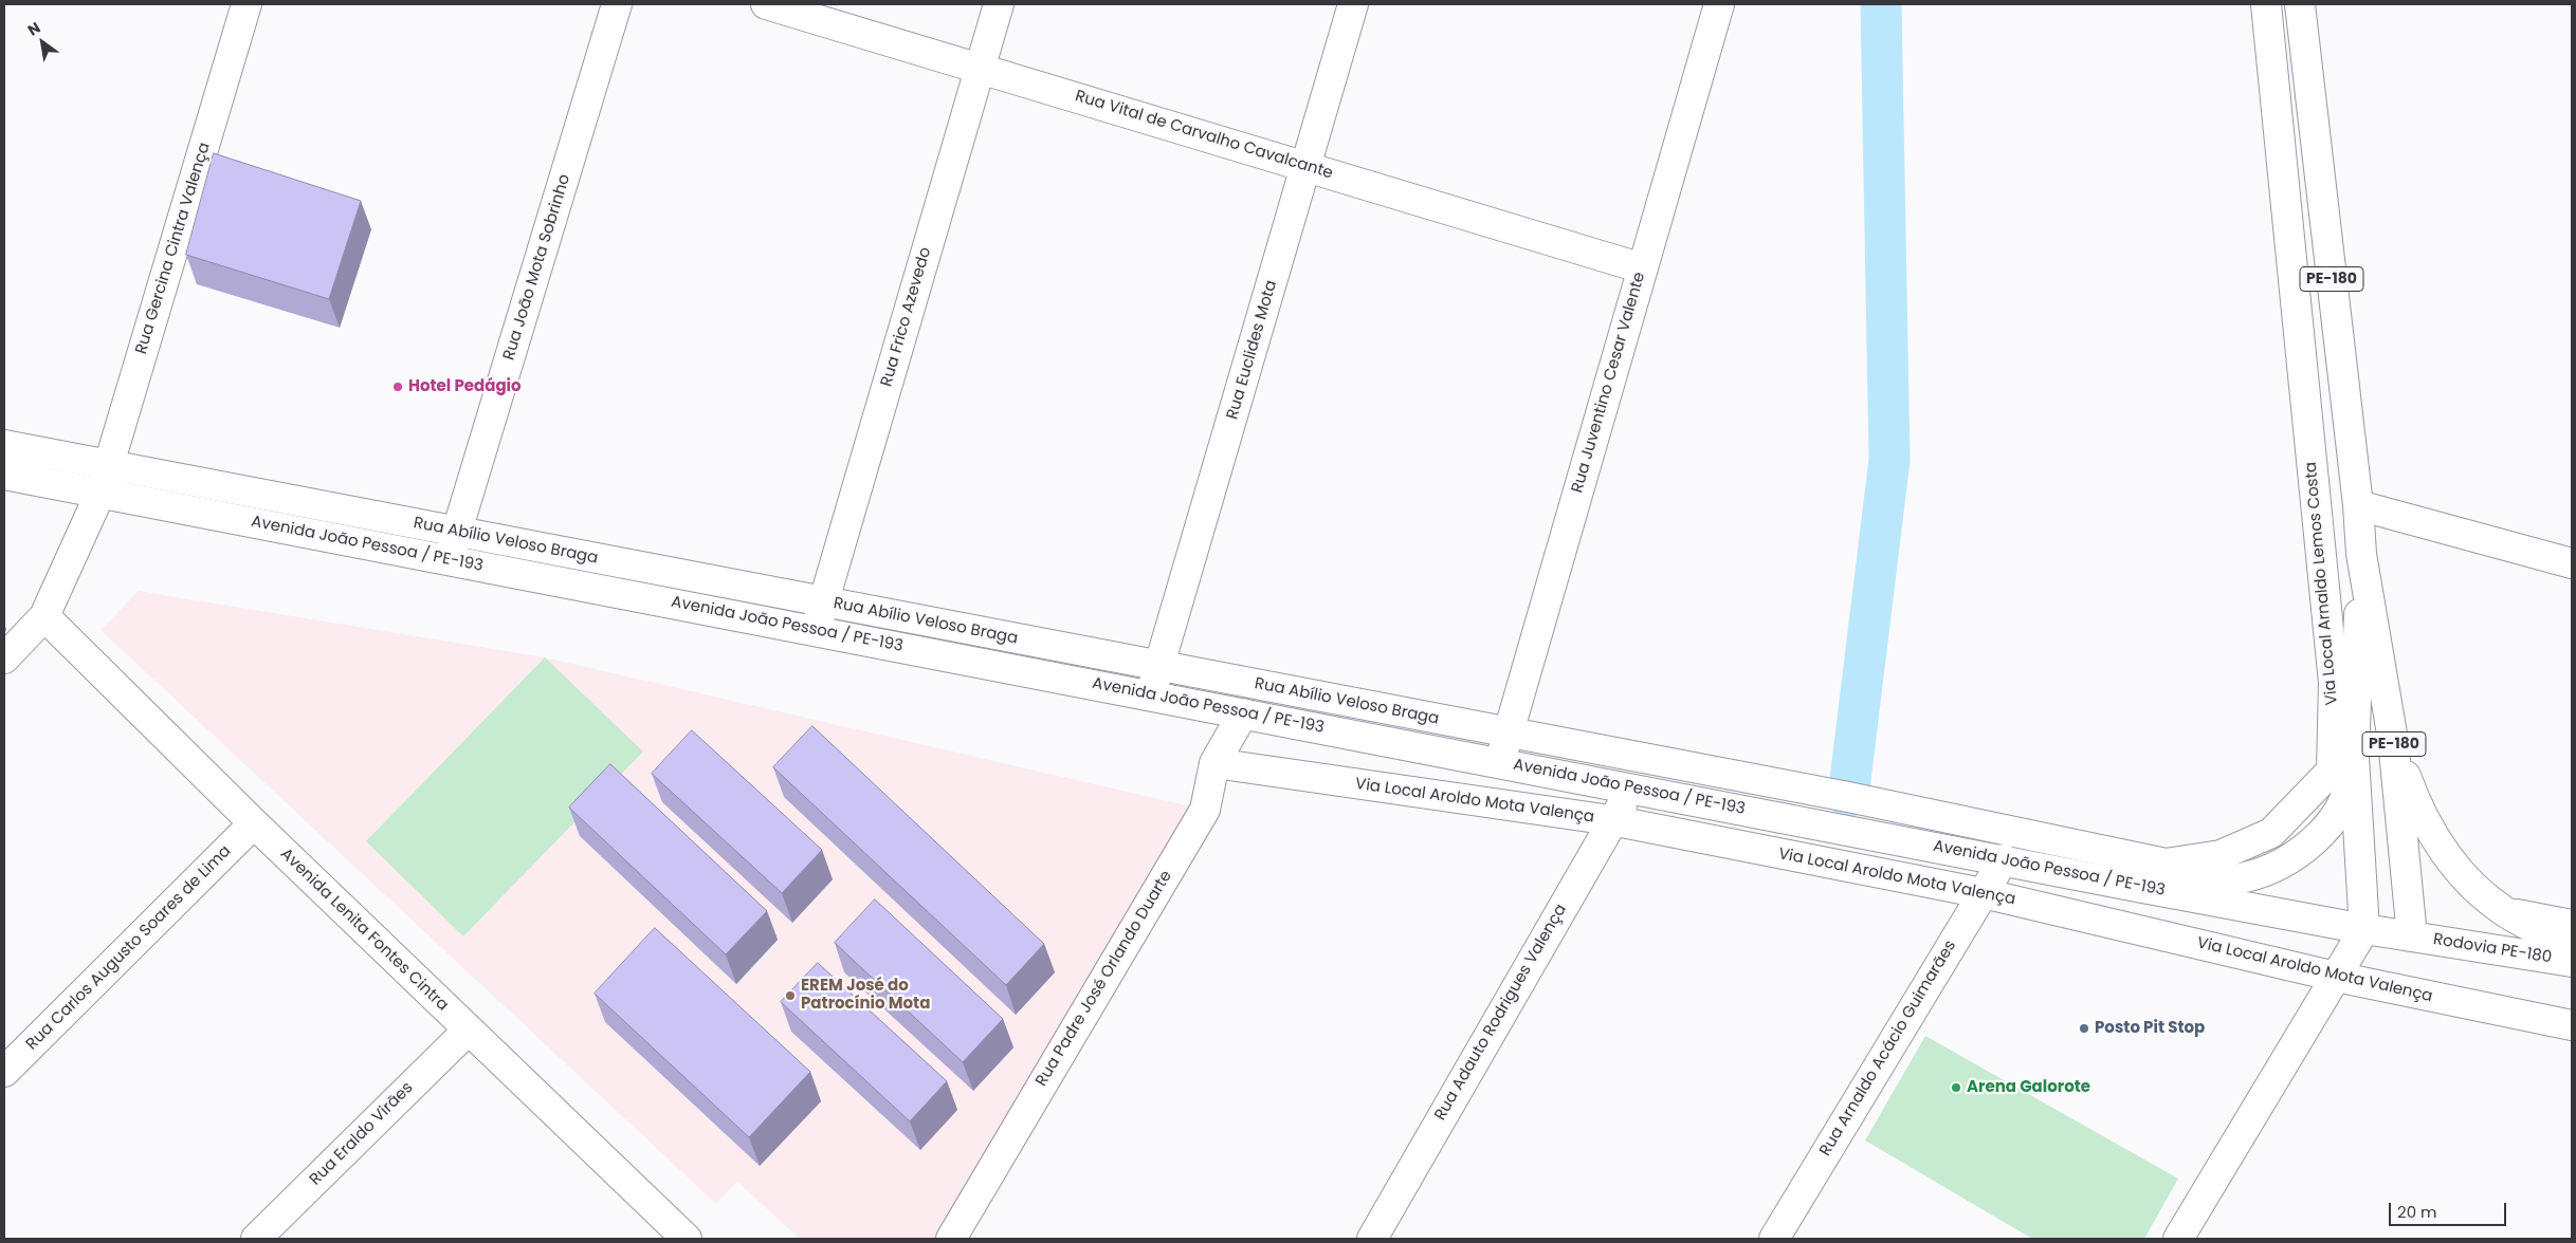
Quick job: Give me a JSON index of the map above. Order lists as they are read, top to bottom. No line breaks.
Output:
{"streets":{"street":["Rua Vital de Carvalho Cavalcante","Rua Gercina Cintra Valença","Rua João Mota Sobrinho","PE-180","Rua Frico Azevedo","Rua Euclides Mota","Rua Juventino Cesar Valente","Rua Abílio Veloso Braga","Avenida João Pessoa / PE-193","Via Local Arnaldo Lemos Costa","Via Local Aroldo Mota Valença","Avenida Lenita Fontes Cintra","Rua Carlos Augusto Soares de Lima","Rodovia PE-180","Rua Padre José Orlando Duarte","Rua Adauto Rodrigues Valença","Rua Arnaldo Acácio Guimarães","Rua Eraldo Virães"]},"crossings":[["Rua Vital de Carvalho Cavalcante","Rua Frico Azevedo"],["Rua Vital de Carvalho Cavalcante","Rua Euclides Mota"],["Rua Vital de Carvalho Cavalcante","Rua Juventino Cesar Valente"],["Rua Gercina Cintra Valença","Rua Abílio Veloso Braga"],["Rua Gercina Cintra Valença","Avenida João Pessoa / PE-193"],["Rua Gercina Cintra Valença","Avenida Lenita Fontes Cintra"],["Rua João Mota Sobrinho","Rua Abílio Veloso Braga"],["Rua João Mota Sobrinho","Avenida João Pessoa / PE-193"],["PE-180","Avenida João Pessoa / PE-193"],["PE-180","Rodovia PE-180"],["Rua Frico Azevedo","Rua Abílio Veloso Braga"],["Rua Frico Azevedo","Avenida João Pessoa / PE-193"],["Rua Euclides Mota","Rua Abílio Veloso Braga"],["Rua Euclides Mota","Avenida João Pessoa / PE-193"],["Rua Juventino Cesar Valente","Rua Abílio Veloso Braga"],["Rua Juventino Cesar Valente","Avenida João Pessoa / PE-193"],["Rua Abílio Veloso Braga","Via Local Arnaldo Lemos Costa"],["Avenida João Pessoa / PE-193","Rodovia PE-180"],["Avenida João Pessoa / PE-193","Rua Padre José Orlando Duarte"],["Avenida João Pessoa / PE-193","Rua Adauto Rodrigues Valença"],["Avenida João Pessoa / PE-193","Rua Arnaldo Acácio Guimarães"],["Via Local Aroldo Mota Valença","Rua Padre José Orlando Duarte"],["Via Local Aroldo Mota Valença","Rua Adauto Rodrigues Valença"],["Via Local Aroldo Mota Valença","Rua Arnaldo Acácio Guimarães"],["Avenida Lenita Fontes Cintra","Rua Carlos Augusto Soares de Lima"],["Avenida Lenita Fontes Cintra","Rua Eraldo Virães"]],"places":["Hotel Pedágio","EREM José do Patrocínio Mota","Posto Pit Stop","Arena Galorote"],"scale_bar":"20 m","north":"top left"}
